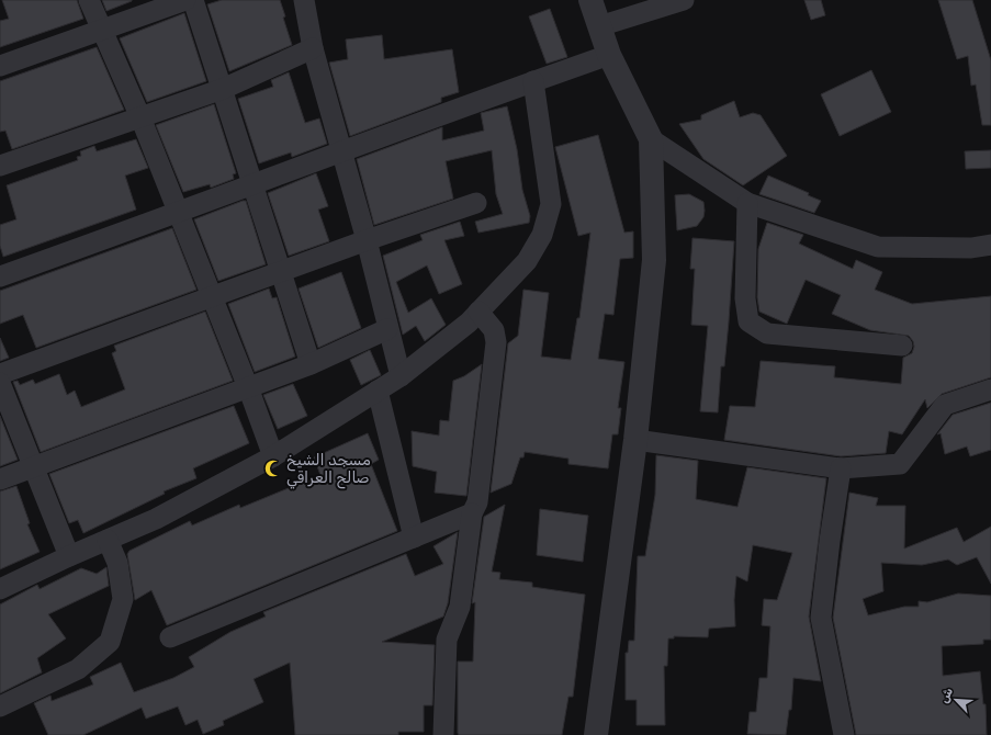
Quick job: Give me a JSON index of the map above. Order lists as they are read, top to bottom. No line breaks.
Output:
{"places":{"mosque":["مسجد الشيخ صالح العراقي"]},"north":"top left"}
